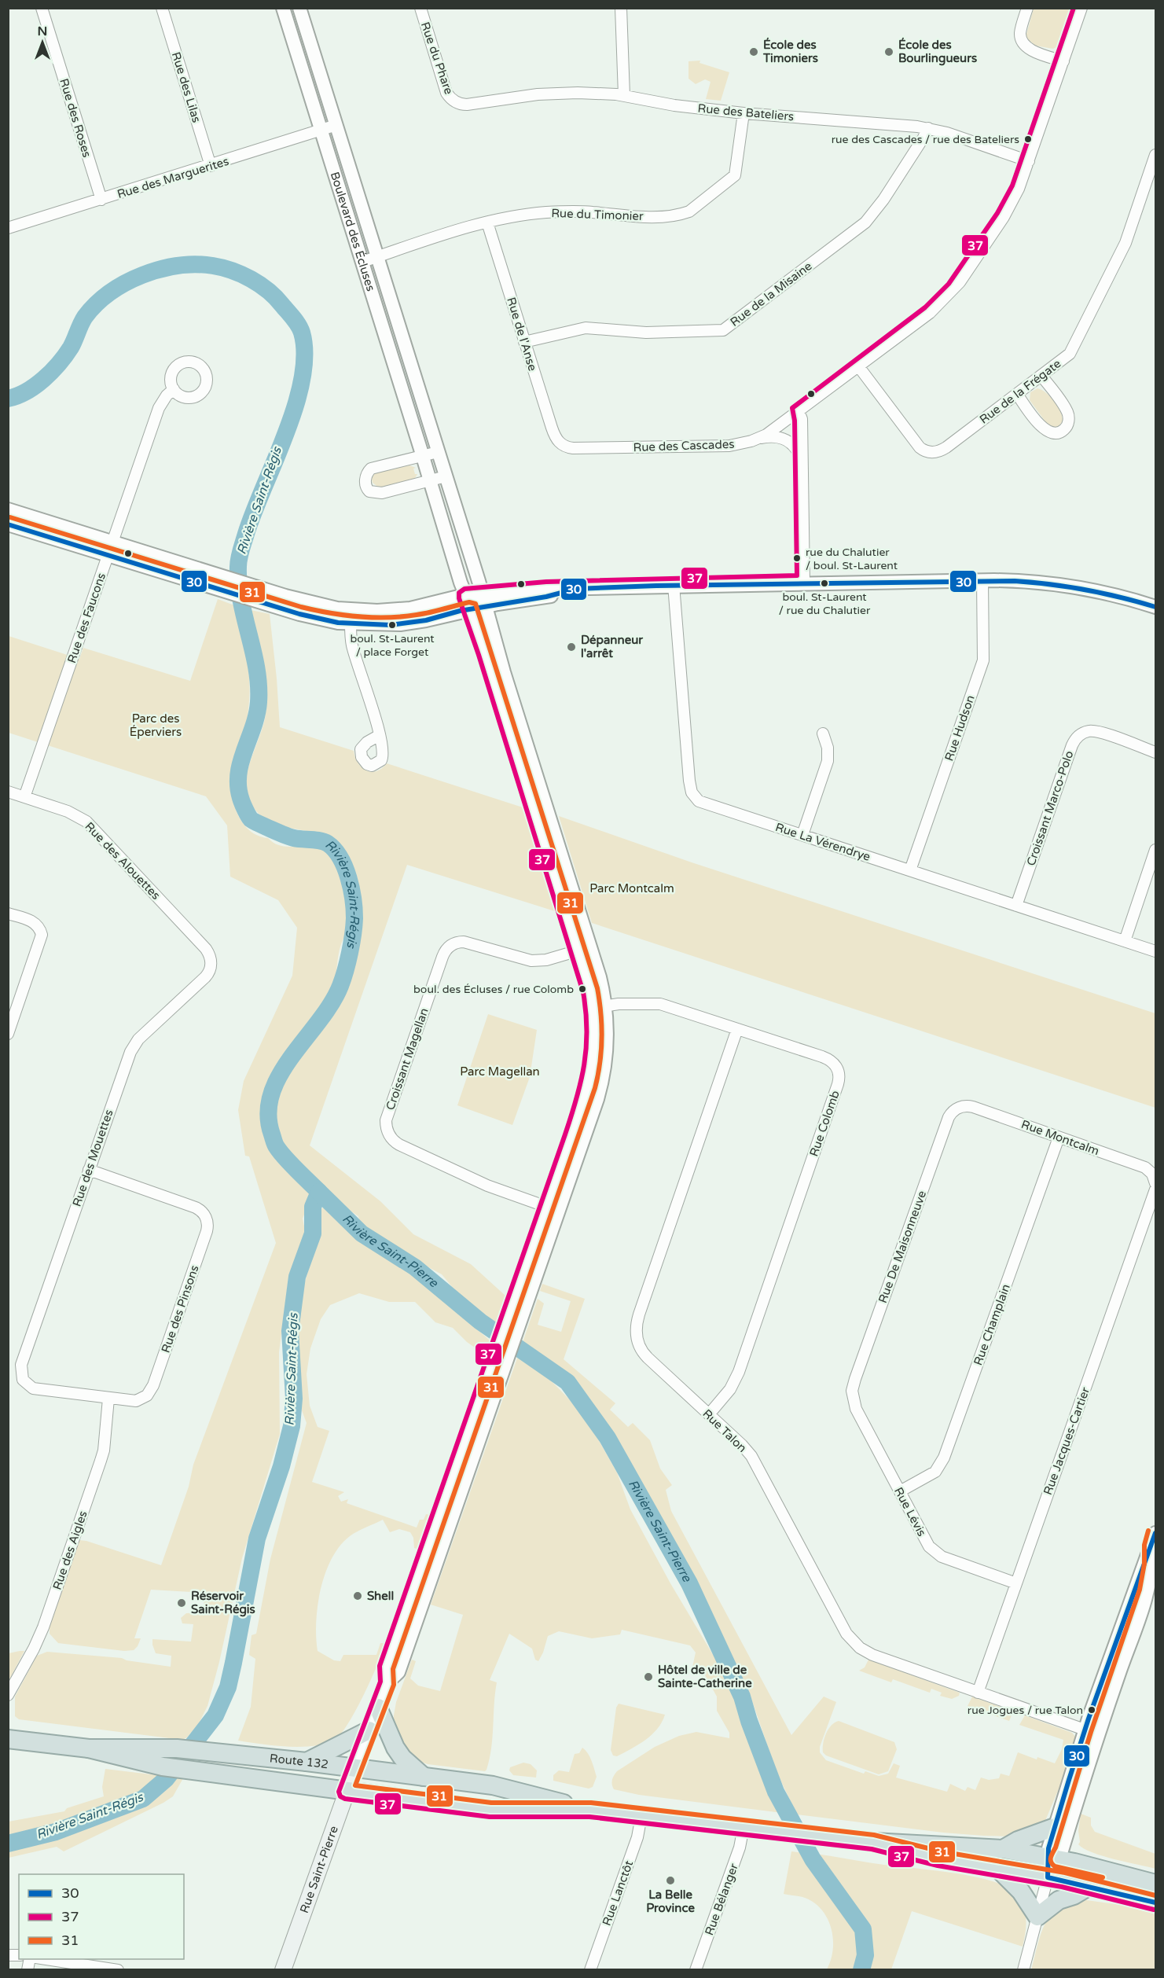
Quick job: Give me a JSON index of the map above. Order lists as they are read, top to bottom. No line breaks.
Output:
{"streets":{"highway":["Route 132"],"main road":["Rue Saint-Pierre"],"street":["Rue du Phare","Rue des Lilas","Rue des Bateliers","Rue des Roses","Rue des Marguerites","Rue du Timonier","Boulevard des Écluses","Rue de la Misaine","Rue de l'Anse","Rue de la Frégate","Rue des Cascades","Rue des Faucons","Rue Hudson","Croissant Marco-Polo","Rue La Vérendrye","Rue des Alouettes","Croissant Magellan","Rue Colomb","Rue Montcalm","Rue des Mouettes","Rue De Maisonneuve","Rue des Pinsons","Rue Champlain","Rue Talon","Rue Jacques-Cartier","Rue Lévis","Rue des Aigles","Rue Lanctôt","Rue Bélanger"]},"crossings":[["Rue du Phare","Rue des Bateliers"],["Rue des Lilas","Rue des Marguerites"],["Rue des Bateliers","Rue du Timonier"],["Rue des Bateliers","Rue de la Misaine"],["Rue des Bateliers","Rue des Cascades"],["Rue des Roses","Rue des Marguerites"],["Rue des Marguerites","Boulevard des Écluses"],["Rue du Timonier","Boulevard des Écluses"],["Rue du Timonier","Rue de l'Anse"],["Boulevard des Écluses","Croissant Magellan"],["Boulevard des Écluses","Rue Colomb"],["Boulevard des Écluses","Route 132"],["Boulevard des Écluses","Rue Saint-Pierre"],["Rue de la Misaine","Rue de l'Anse"],["Rue de l'Anse","Rue des Cascades"],["Rue de la Frégate","Rue des Cascades"],["Rue des Faucons","Rue des Alouettes"],["Rue Hudson","Rue La Vérendrye"],["Croissant Marco-Polo","Rue La Vérendrye"],["Rue des Alouettes","Rue des Mouettes"],["Rue Colomb","Rue Talon"],["Rue Montcalm","Rue De Maisonneuve"],["Rue Montcalm","Rue Champlain"],["Rue des Mouettes","Rue des Pinsons"],["Rue des Mouettes","Rue des Aigles"],["Rue De Maisonneuve","Rue Lévis"],["Rue des Pinsons","Rue des Aigles"],["Rue Champlain","Rue Lévis"],["Rue Talon","Rue Jacques-Cartier"],["Rue Jacques-Cartier","Rue Lévis"],["Route 132","Rue Saint-Pierre"],["Route 132","Rue Lanctôt"],["Route 132","Rue Bélanger"]],"water":["Rivière Saint-Régis","Rivière Saint-Pierre"],"parks":["Parc des Éperviers","Parc Montcalm","Parc Magellan"],"places":["École des Timoniers","École des Bourlingueurs","rue des Cascades / rue des Bateliers","rue du Chalutier / boul. St-Laurent","boul. St-Laurent / rue du Chalutier","boul. St-Laurent / place Forget","Dépanneur l'arrêt","boul. des Écluses / rue Colomb","Shell","Réservoir Saint-Régis","Hôtel de ville de Sainte-Catherine","rue Jogues / rue Talon","La Belle Province"],"lines":["transit line 37","transit line 31","transit line 30"],"legend":["30","37","31"],"north":"top"}
